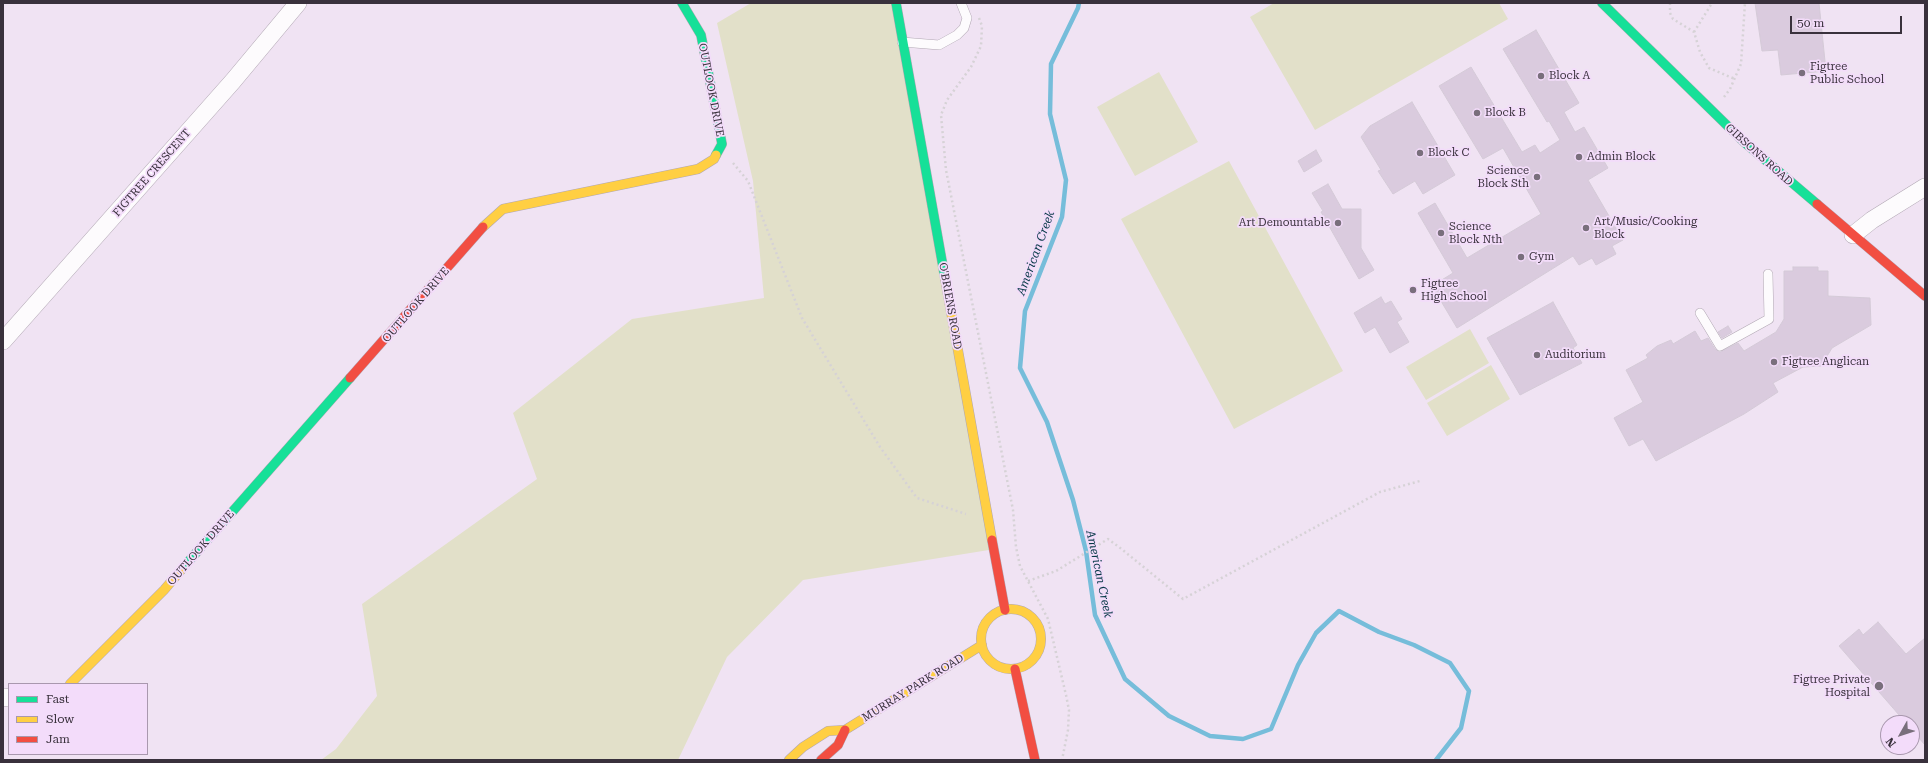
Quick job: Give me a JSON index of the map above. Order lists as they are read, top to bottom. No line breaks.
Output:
{"streets":{"street":["OUTLOOK DRIVE","GIBSONS ROAD","FIGTREE CRESCENT","O'BRIENS ROAD","MURRAY PARK ROAD"]},"crossings":[["O'BRIENS ROAD","MURRAY PARK ROAD"]],"water":["American Creek"],"places":["Figtree Public School","Block A","Block B","Block C","Admin Block","Science Block Sth","Art Demountable","Art/Music/Cooking Block","Science Block Nth","Gym","Figtree High School","Auditorium","Figtree Anglican","Figtree Private Hospital"],"legend":["Fast","Slow","Jam"],"scale_bar":"50 m","north":"bottom left"}
